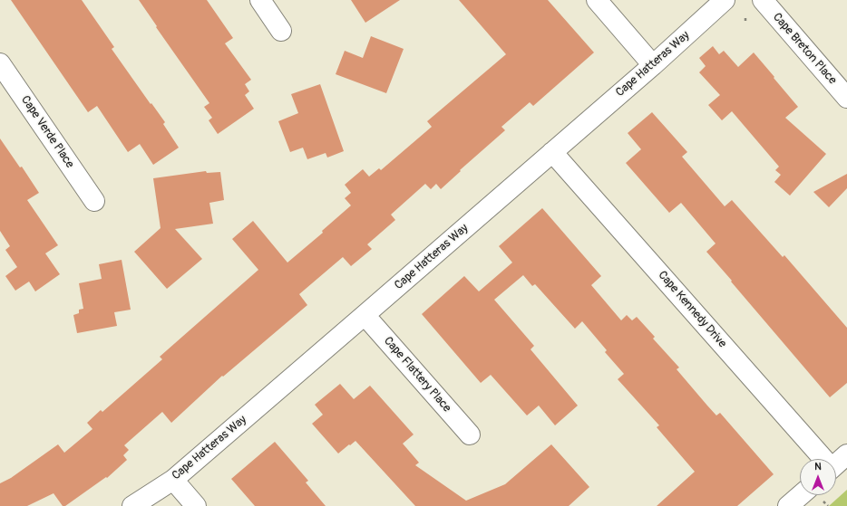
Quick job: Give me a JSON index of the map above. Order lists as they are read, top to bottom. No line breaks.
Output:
{"streets":{"street":["Cape Breton Place","Cape Hatteras Way","Cape Verde Place","Cape Kennedy Drive","Cape Flattery Place"]},"crossings":[["Cape Hatteras Way","Cape Kennedy Drive"],["Cape Hatteras Way","Cape Flattery Place"]],"north":"top"}
